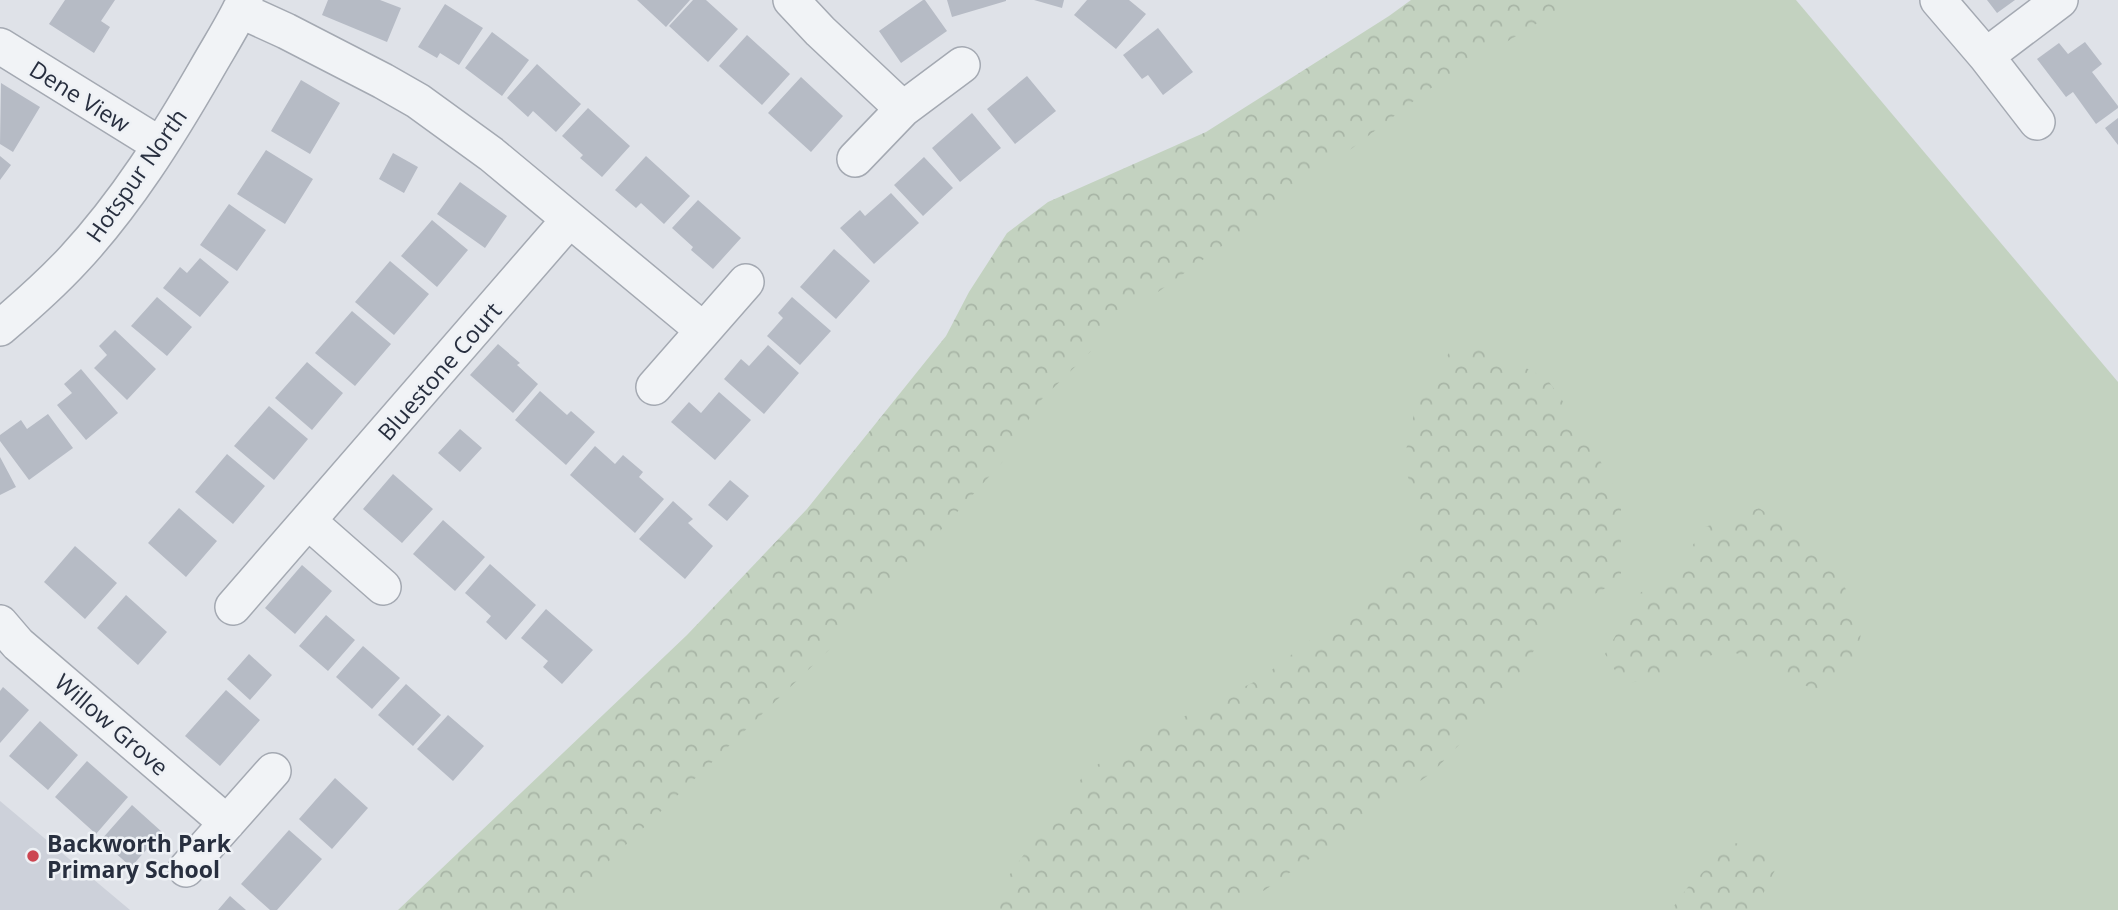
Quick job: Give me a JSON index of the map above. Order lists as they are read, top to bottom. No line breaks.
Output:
{"streets":{"street":["Dene View","Hotspur North","Bluestone Court","Willow Grove"]},"crossings":[["Dene View","Hotspur North"]],"places":["Backworth Park Primary School"]}
